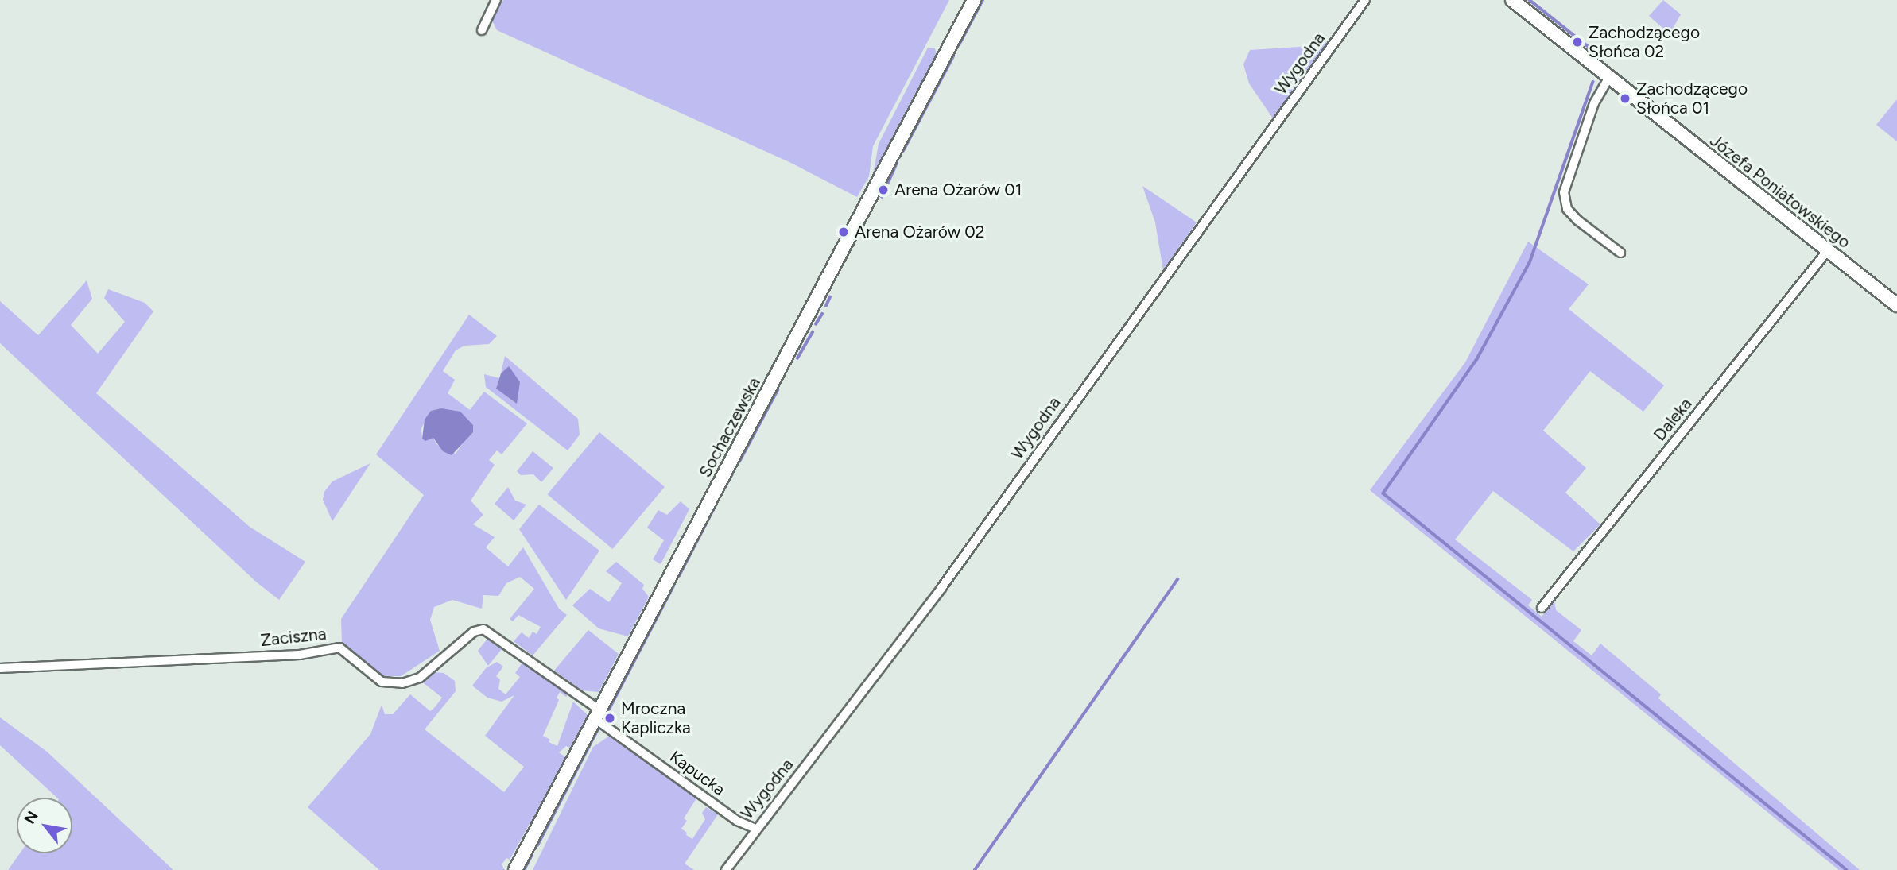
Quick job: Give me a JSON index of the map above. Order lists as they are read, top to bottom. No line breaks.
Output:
{"streets":{"street":["Wygodna","Józefa Poniatowskiego","Daleka","Sochaczewska","Zaciszna","Kapucka"]},"crossings":[["Wygodna","Kapucka"],["Józefa Poniatowskiego","Daleka"],["Sochaczewska","Zaciszna"],["Sochaczewska","Kapucka"],["Zaciszna","Kapucka"]],"places":["Zachodzącego Słońca 02","Zachodzącego Słońca 01","Arena Ożarów 01","Arena Ożarów 02","Mroczna Kapliczka"],"north":"top left"}
